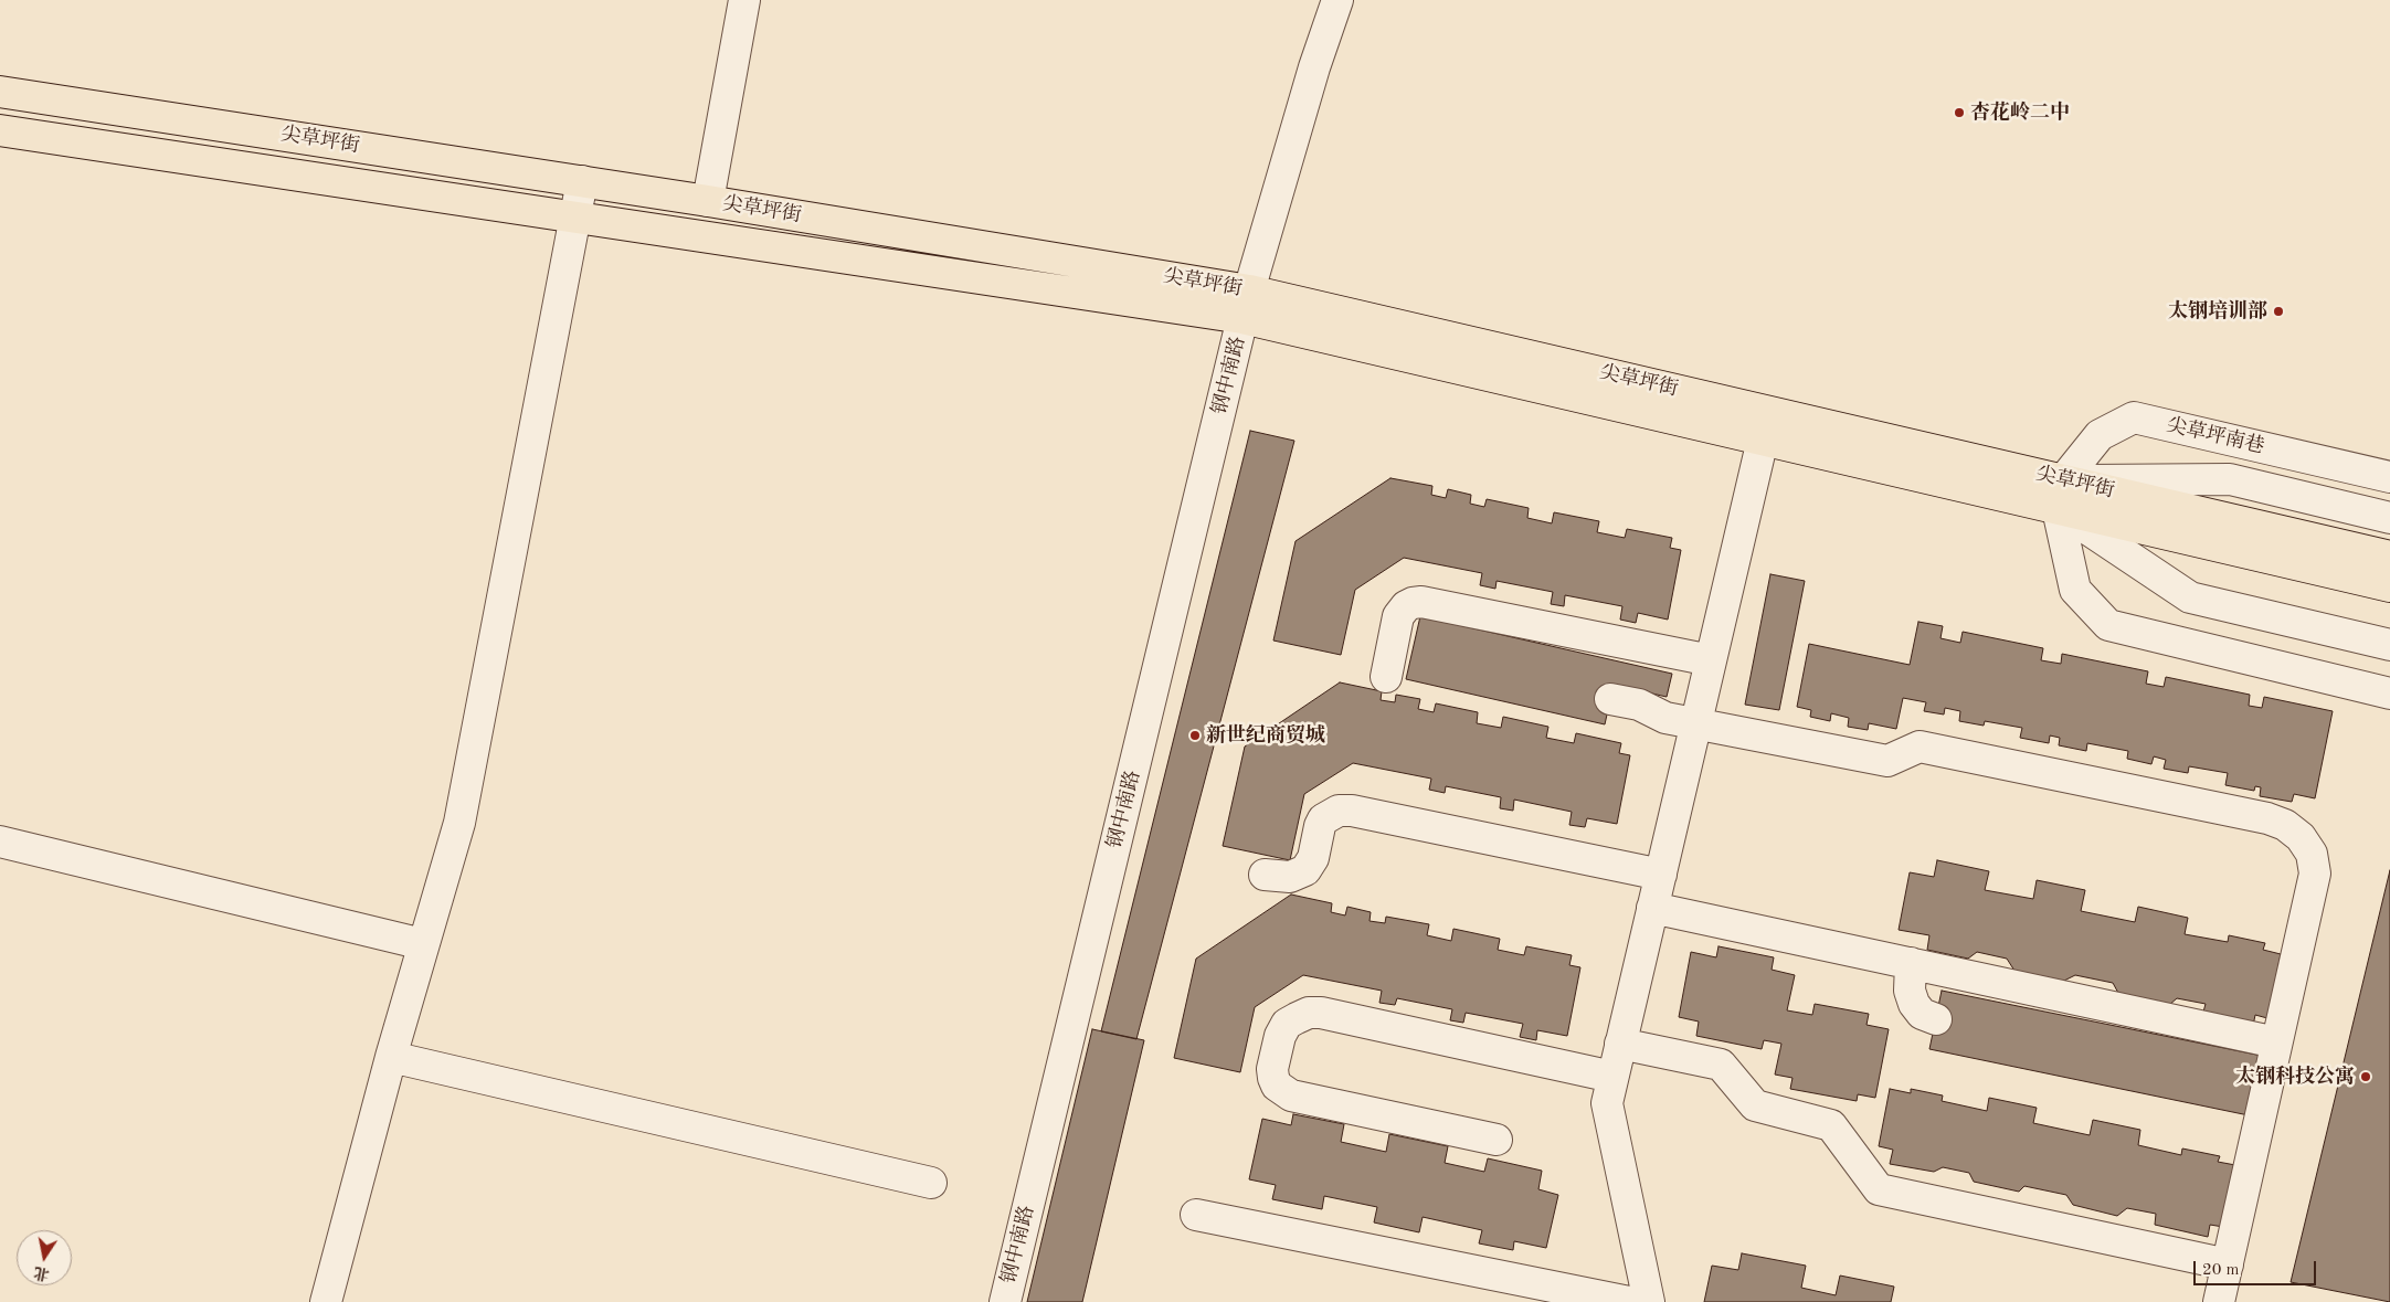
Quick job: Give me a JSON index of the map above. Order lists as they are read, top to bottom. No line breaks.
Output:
{"streets":{"main road":["尖草坪街"],"street":["钢中南路","尖草坪南巷"]},"crossings":[["尖草坪街","钢中南路"],["尖草坪街","尖草坪南巷"]],"places":["杏花岭二中","太钢培训部","新世纪商贸城","太钢科技公寓"],"scale_bar":"20 m","north":"bottom"}
